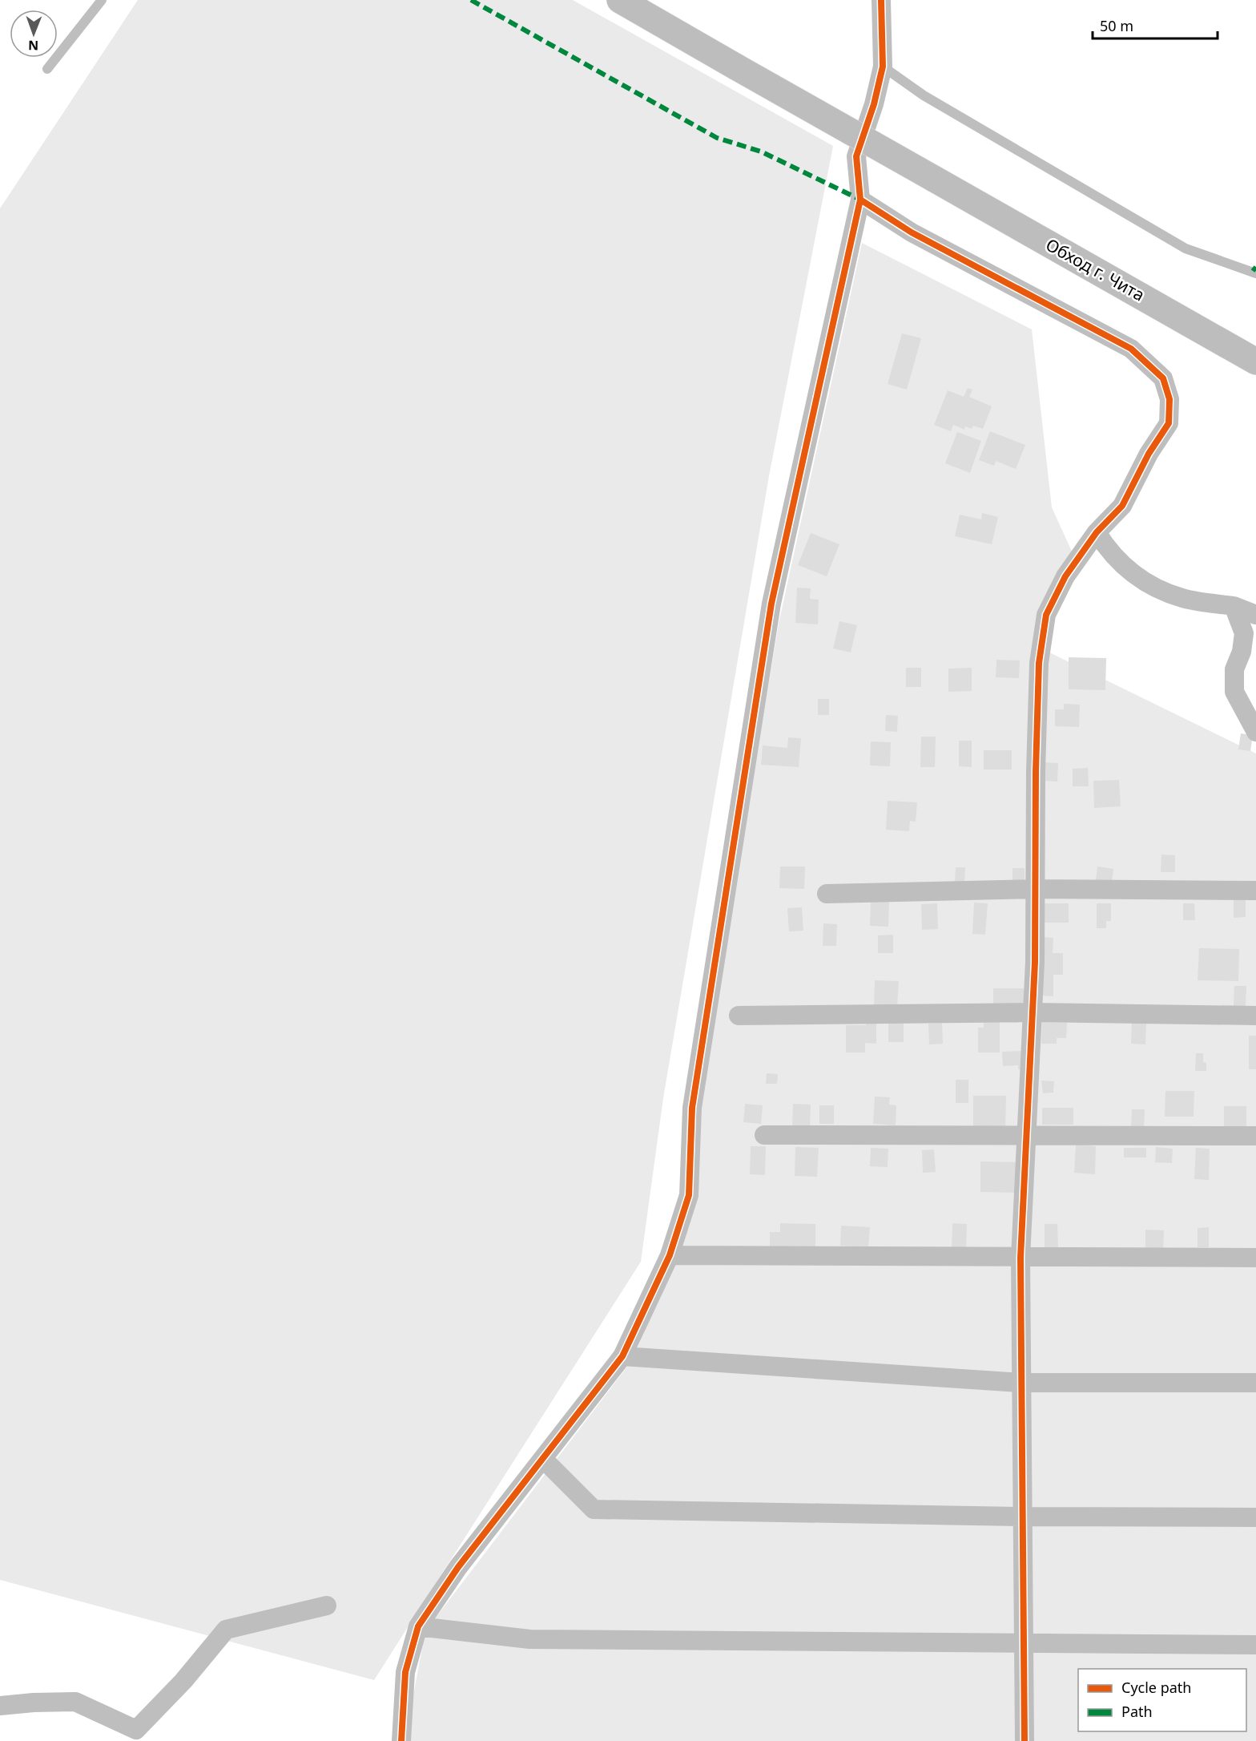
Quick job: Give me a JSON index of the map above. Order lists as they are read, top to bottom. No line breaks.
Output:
{"streets":{"highway":["Обход г. Чита"]},"legend":["Cycle path","Path"],"scale_bar":"50 m","north":"bottom"}
